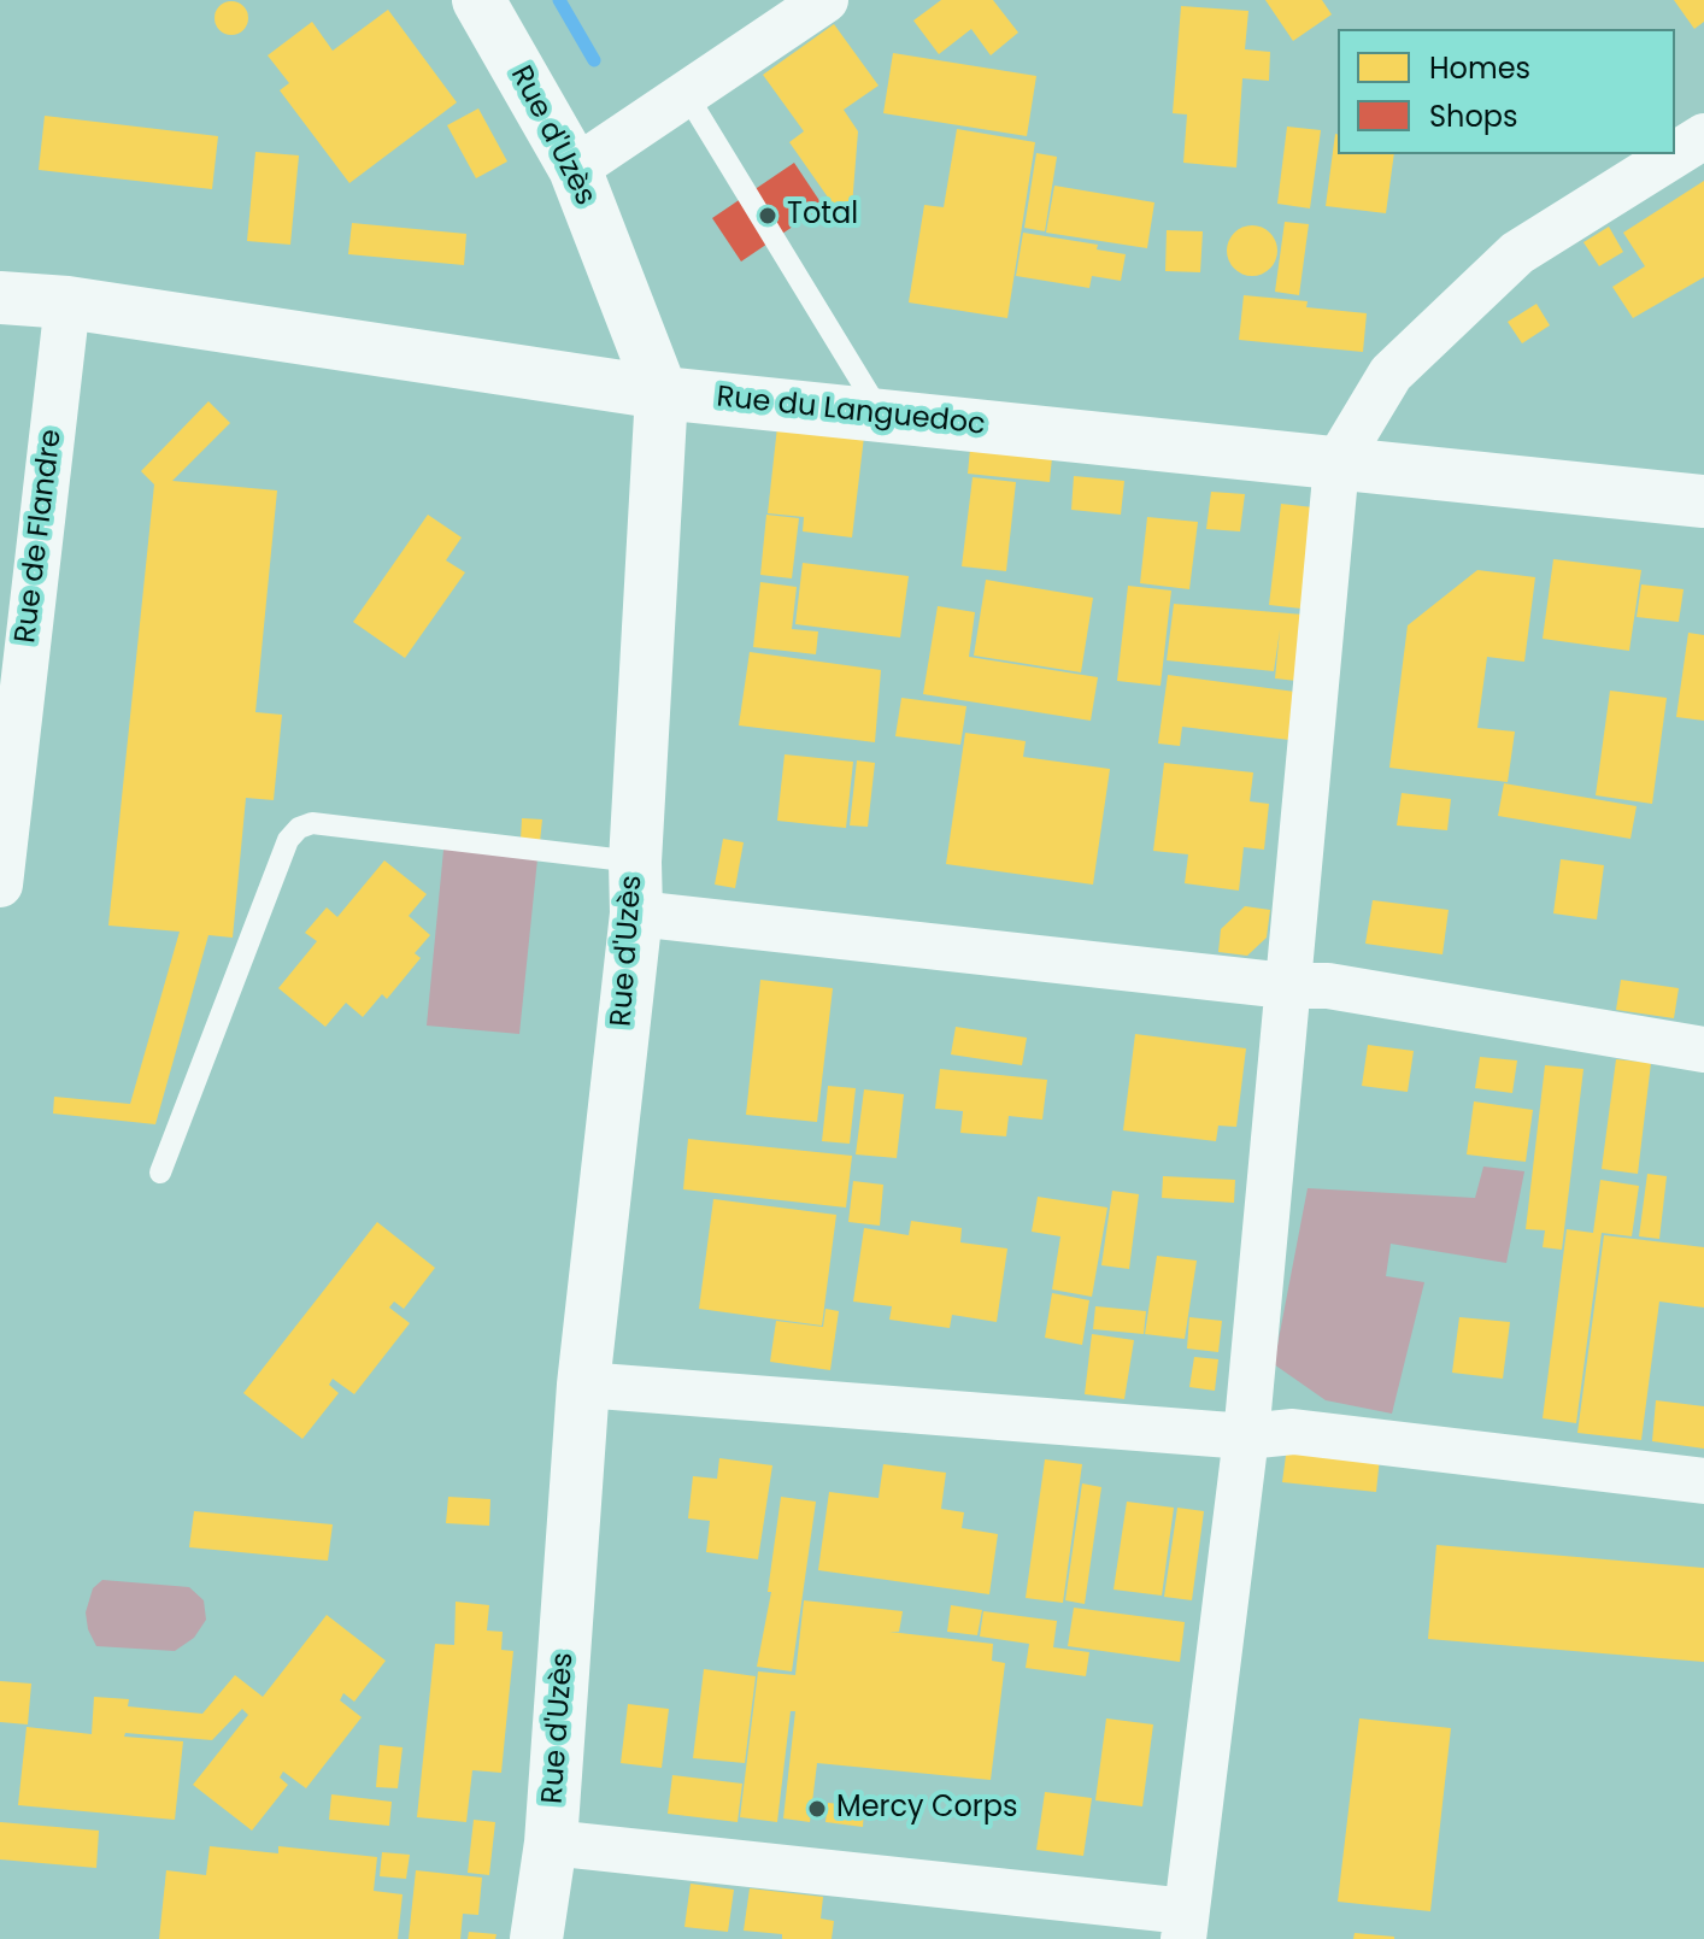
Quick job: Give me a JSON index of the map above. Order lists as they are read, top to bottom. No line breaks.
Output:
{"streets":{"street":["Rue d'Uzès","Rue du Languedoc","Rue de Flandre"]},"crossings":[["Rue d'Uzès","Rue du Languedoc"],["Rue du Languedoc","Rue de Flandre"]],"places":["Total","Mercy Corps"],"legend":["Homes","Shops"]}
